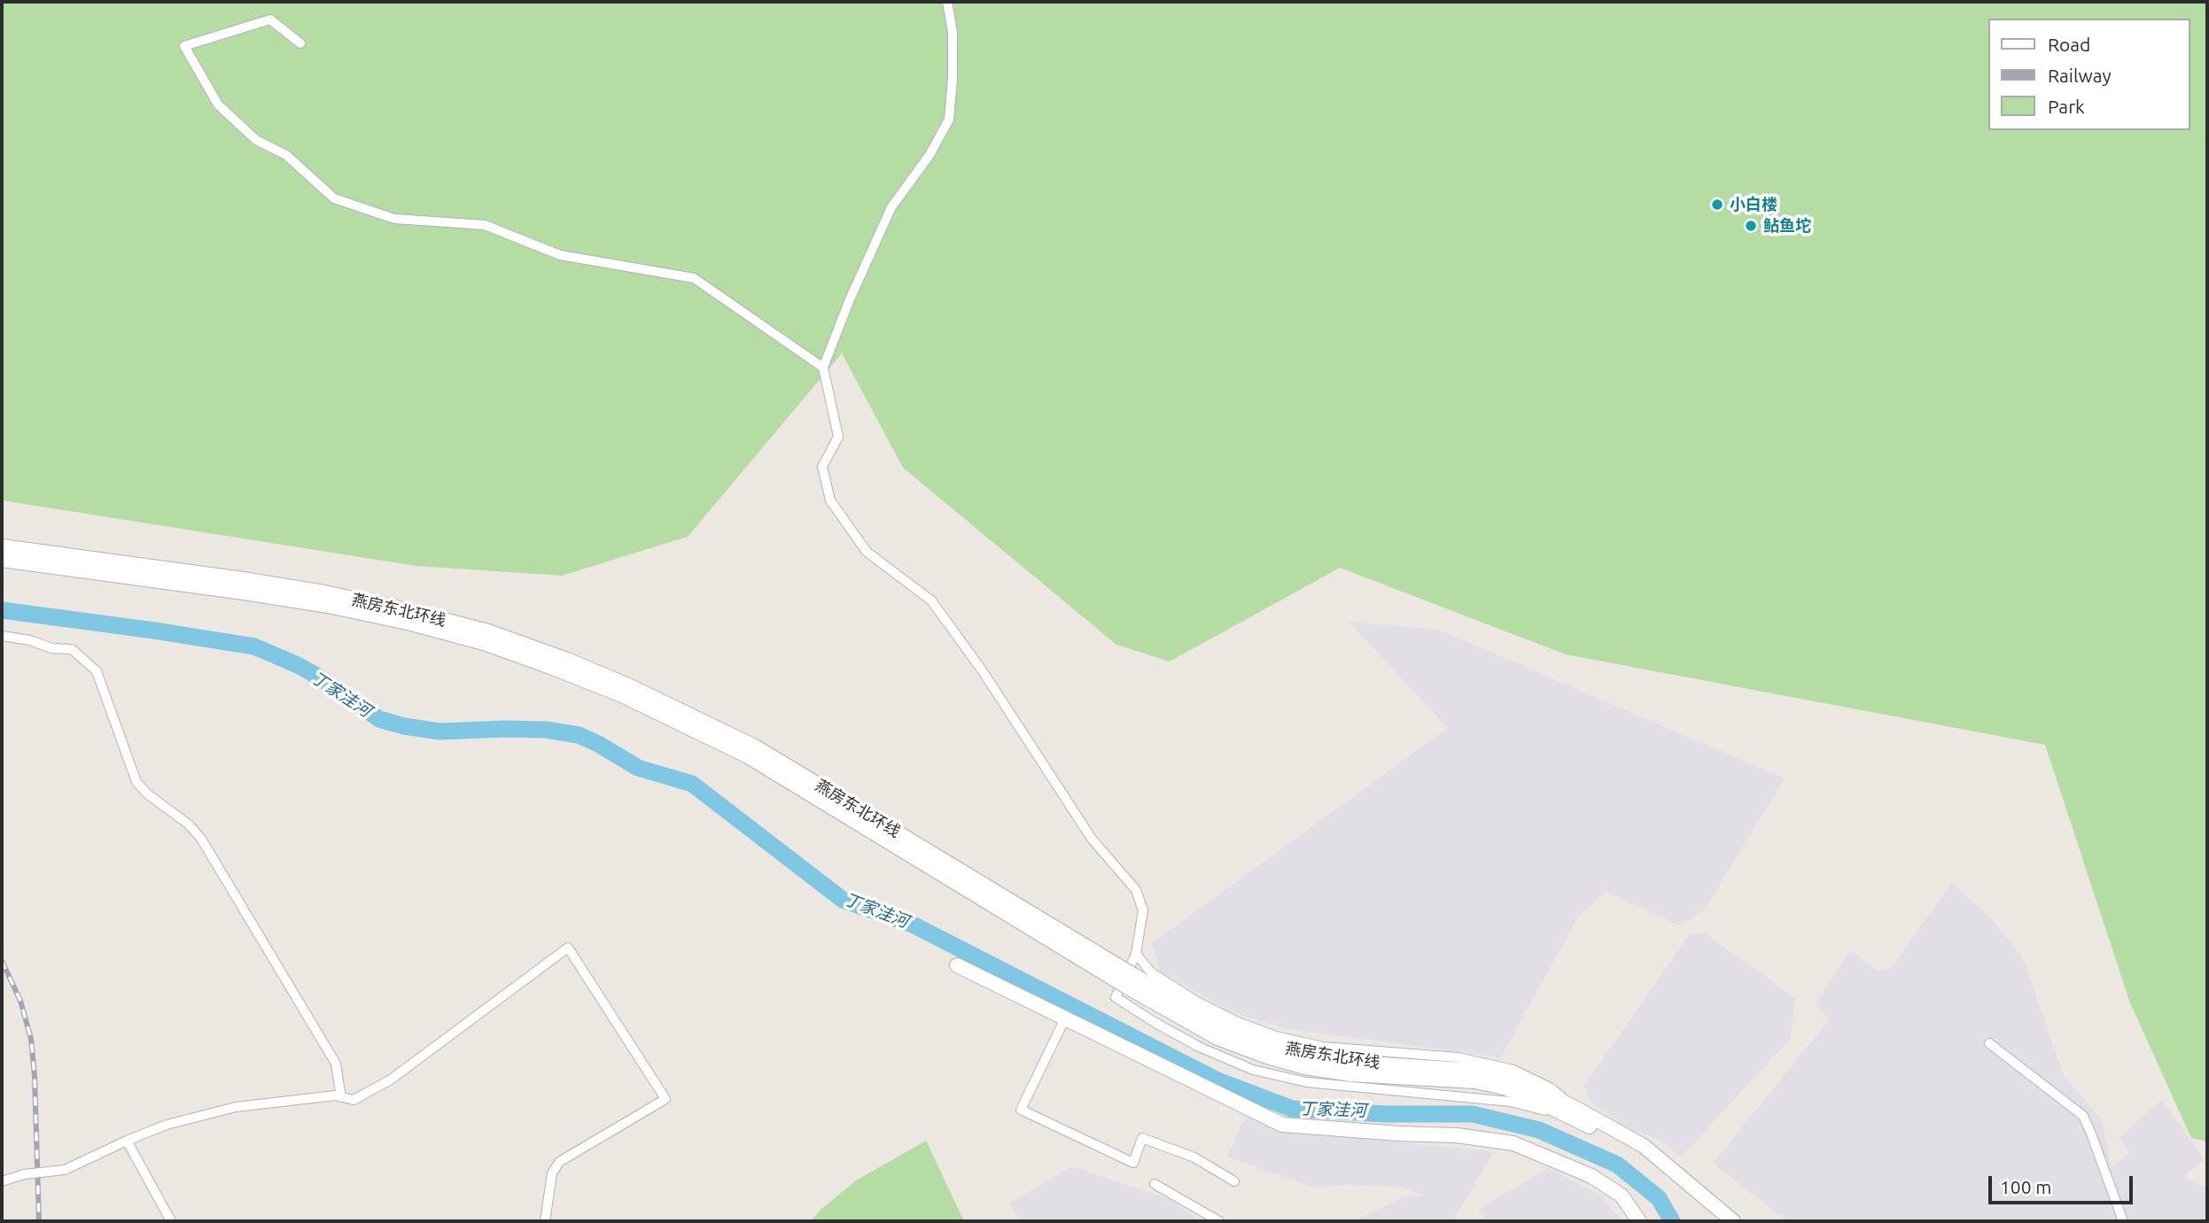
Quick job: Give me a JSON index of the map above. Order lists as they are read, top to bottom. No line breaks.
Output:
{"streets":{"main road":["燕房东北环线"]},"water":["丁家洼河"],"places":["小白楼","鲇鱼坨"],"legend":["Road","Railway","Park"],"scale_bar":"100 m"}
